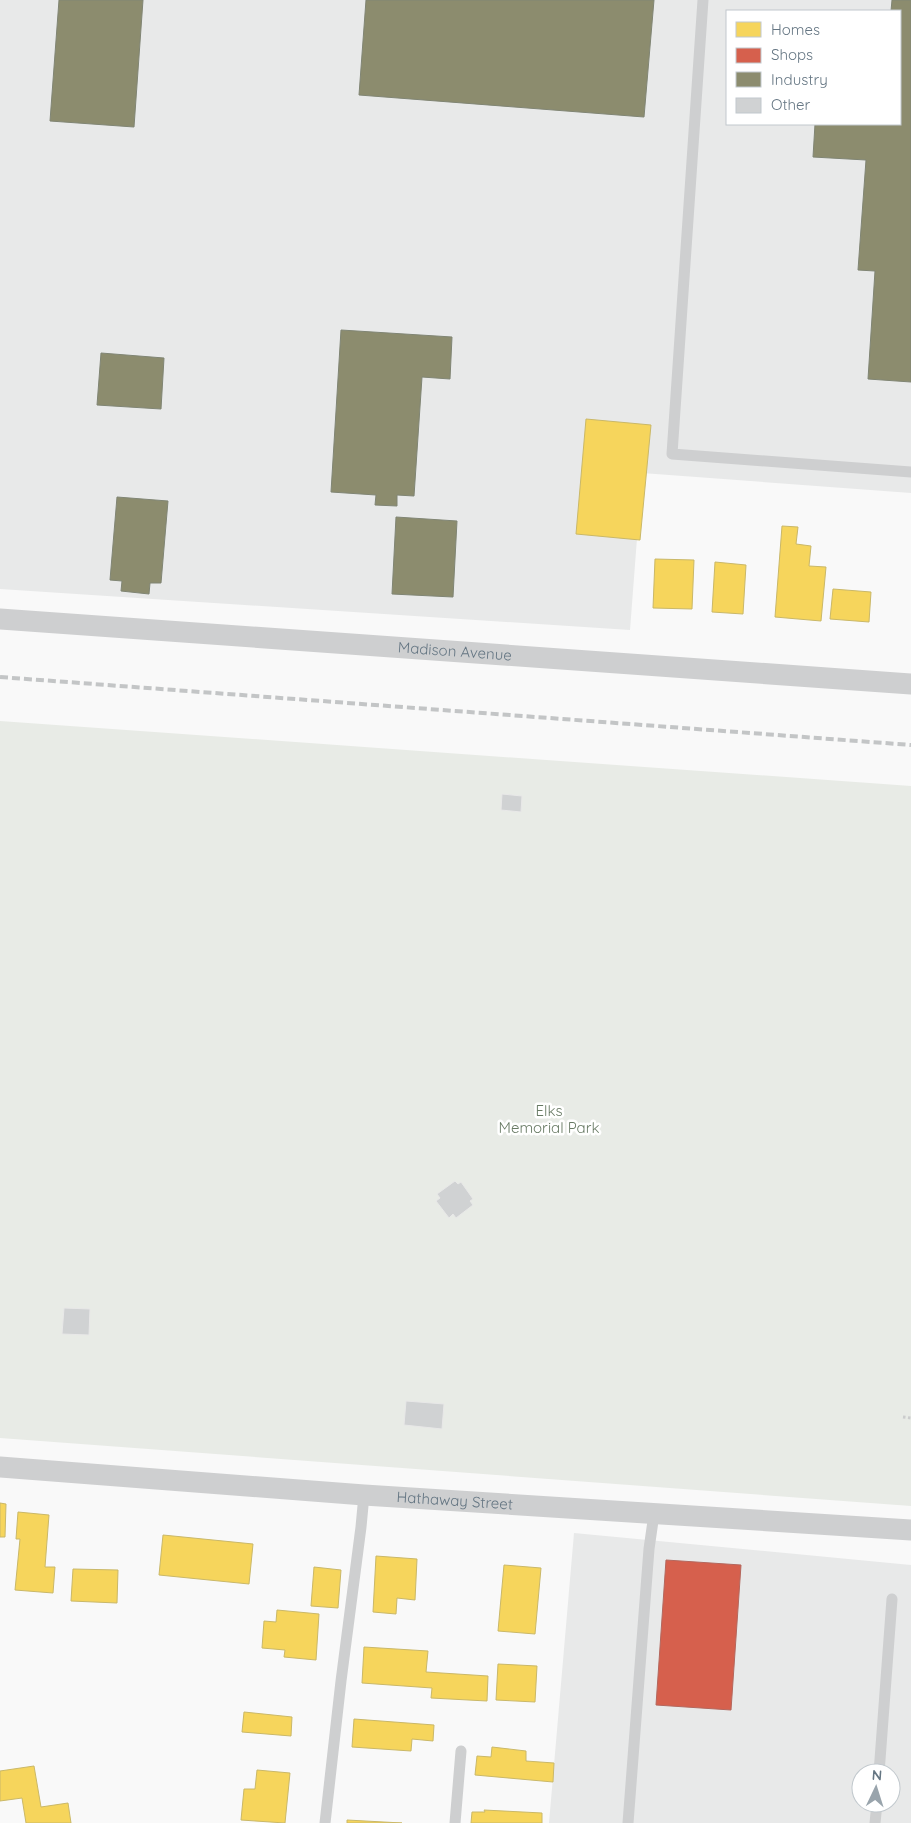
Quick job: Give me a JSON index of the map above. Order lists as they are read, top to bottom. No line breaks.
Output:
{"streets":{"street":["Madison Avenue","Hathaway Street"]},"parks":["Elks Memorial Park"],"legend":["Homes","Shops","Industry","Other"],"north":"top"}
